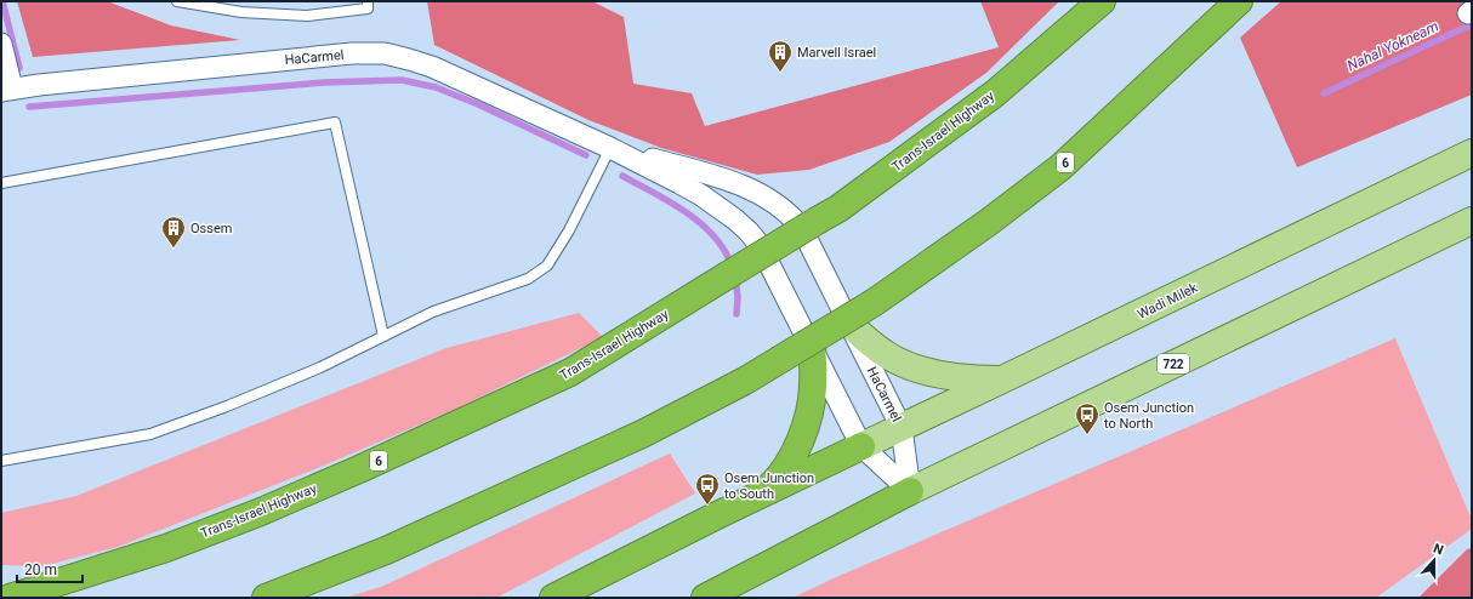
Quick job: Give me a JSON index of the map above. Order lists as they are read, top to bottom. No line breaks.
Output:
{"streets":{"highway":["Trans-Israel Highway","6"],"main road":["Wadi Milek","722"],"street":["HaCarmel"]},"crossings":[["HaCarmel","Wadi Milek"],["HaCarmel","722"]],"water":["Nahal Yokneam"],"places":{"building":["Marvell Israel","Ossem"],"bus stop":["Osem Junction to North","Osem Junction to South"]},"scale_bar":"20 m","north":"top"}
